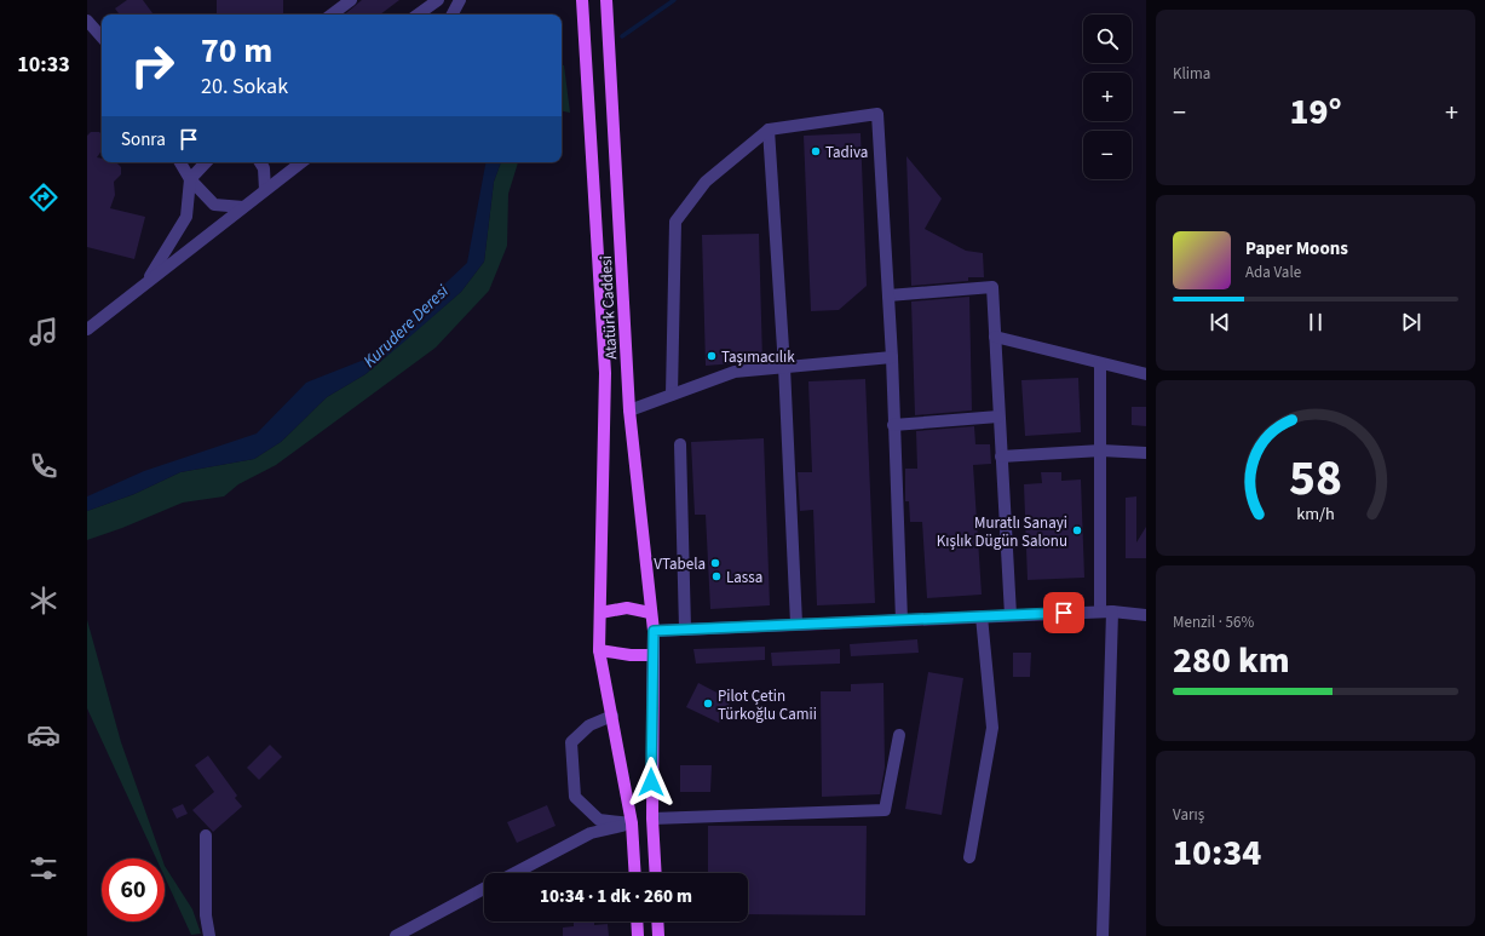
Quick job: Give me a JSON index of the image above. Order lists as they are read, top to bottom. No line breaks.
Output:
{"streets":{"main road":["Atatürk Caddesi"]},"water":["Kurudere Deresi"],"places":["Tadiva","Taşımacılık","Muratlı Sanayi Kışlık Dügün Salonu","VTabela","Lassa","Pilot Çetin Türkoğlu Camii"],"page":{"tabs":"10:33","tile":["Klima",["Menzil · 56%","280 km"],["Varış","10:34"]],"map_buttons":["+","−"],"turn":["70 m","20. Sokak"],"heat":["−","19°","+"],"then":"Sonra","song":["Paper Moons","Ada Vale"],"limit":"60","trip":"10:34 · 1 dk · 260 m","gauge":["58","km/h"]}}
